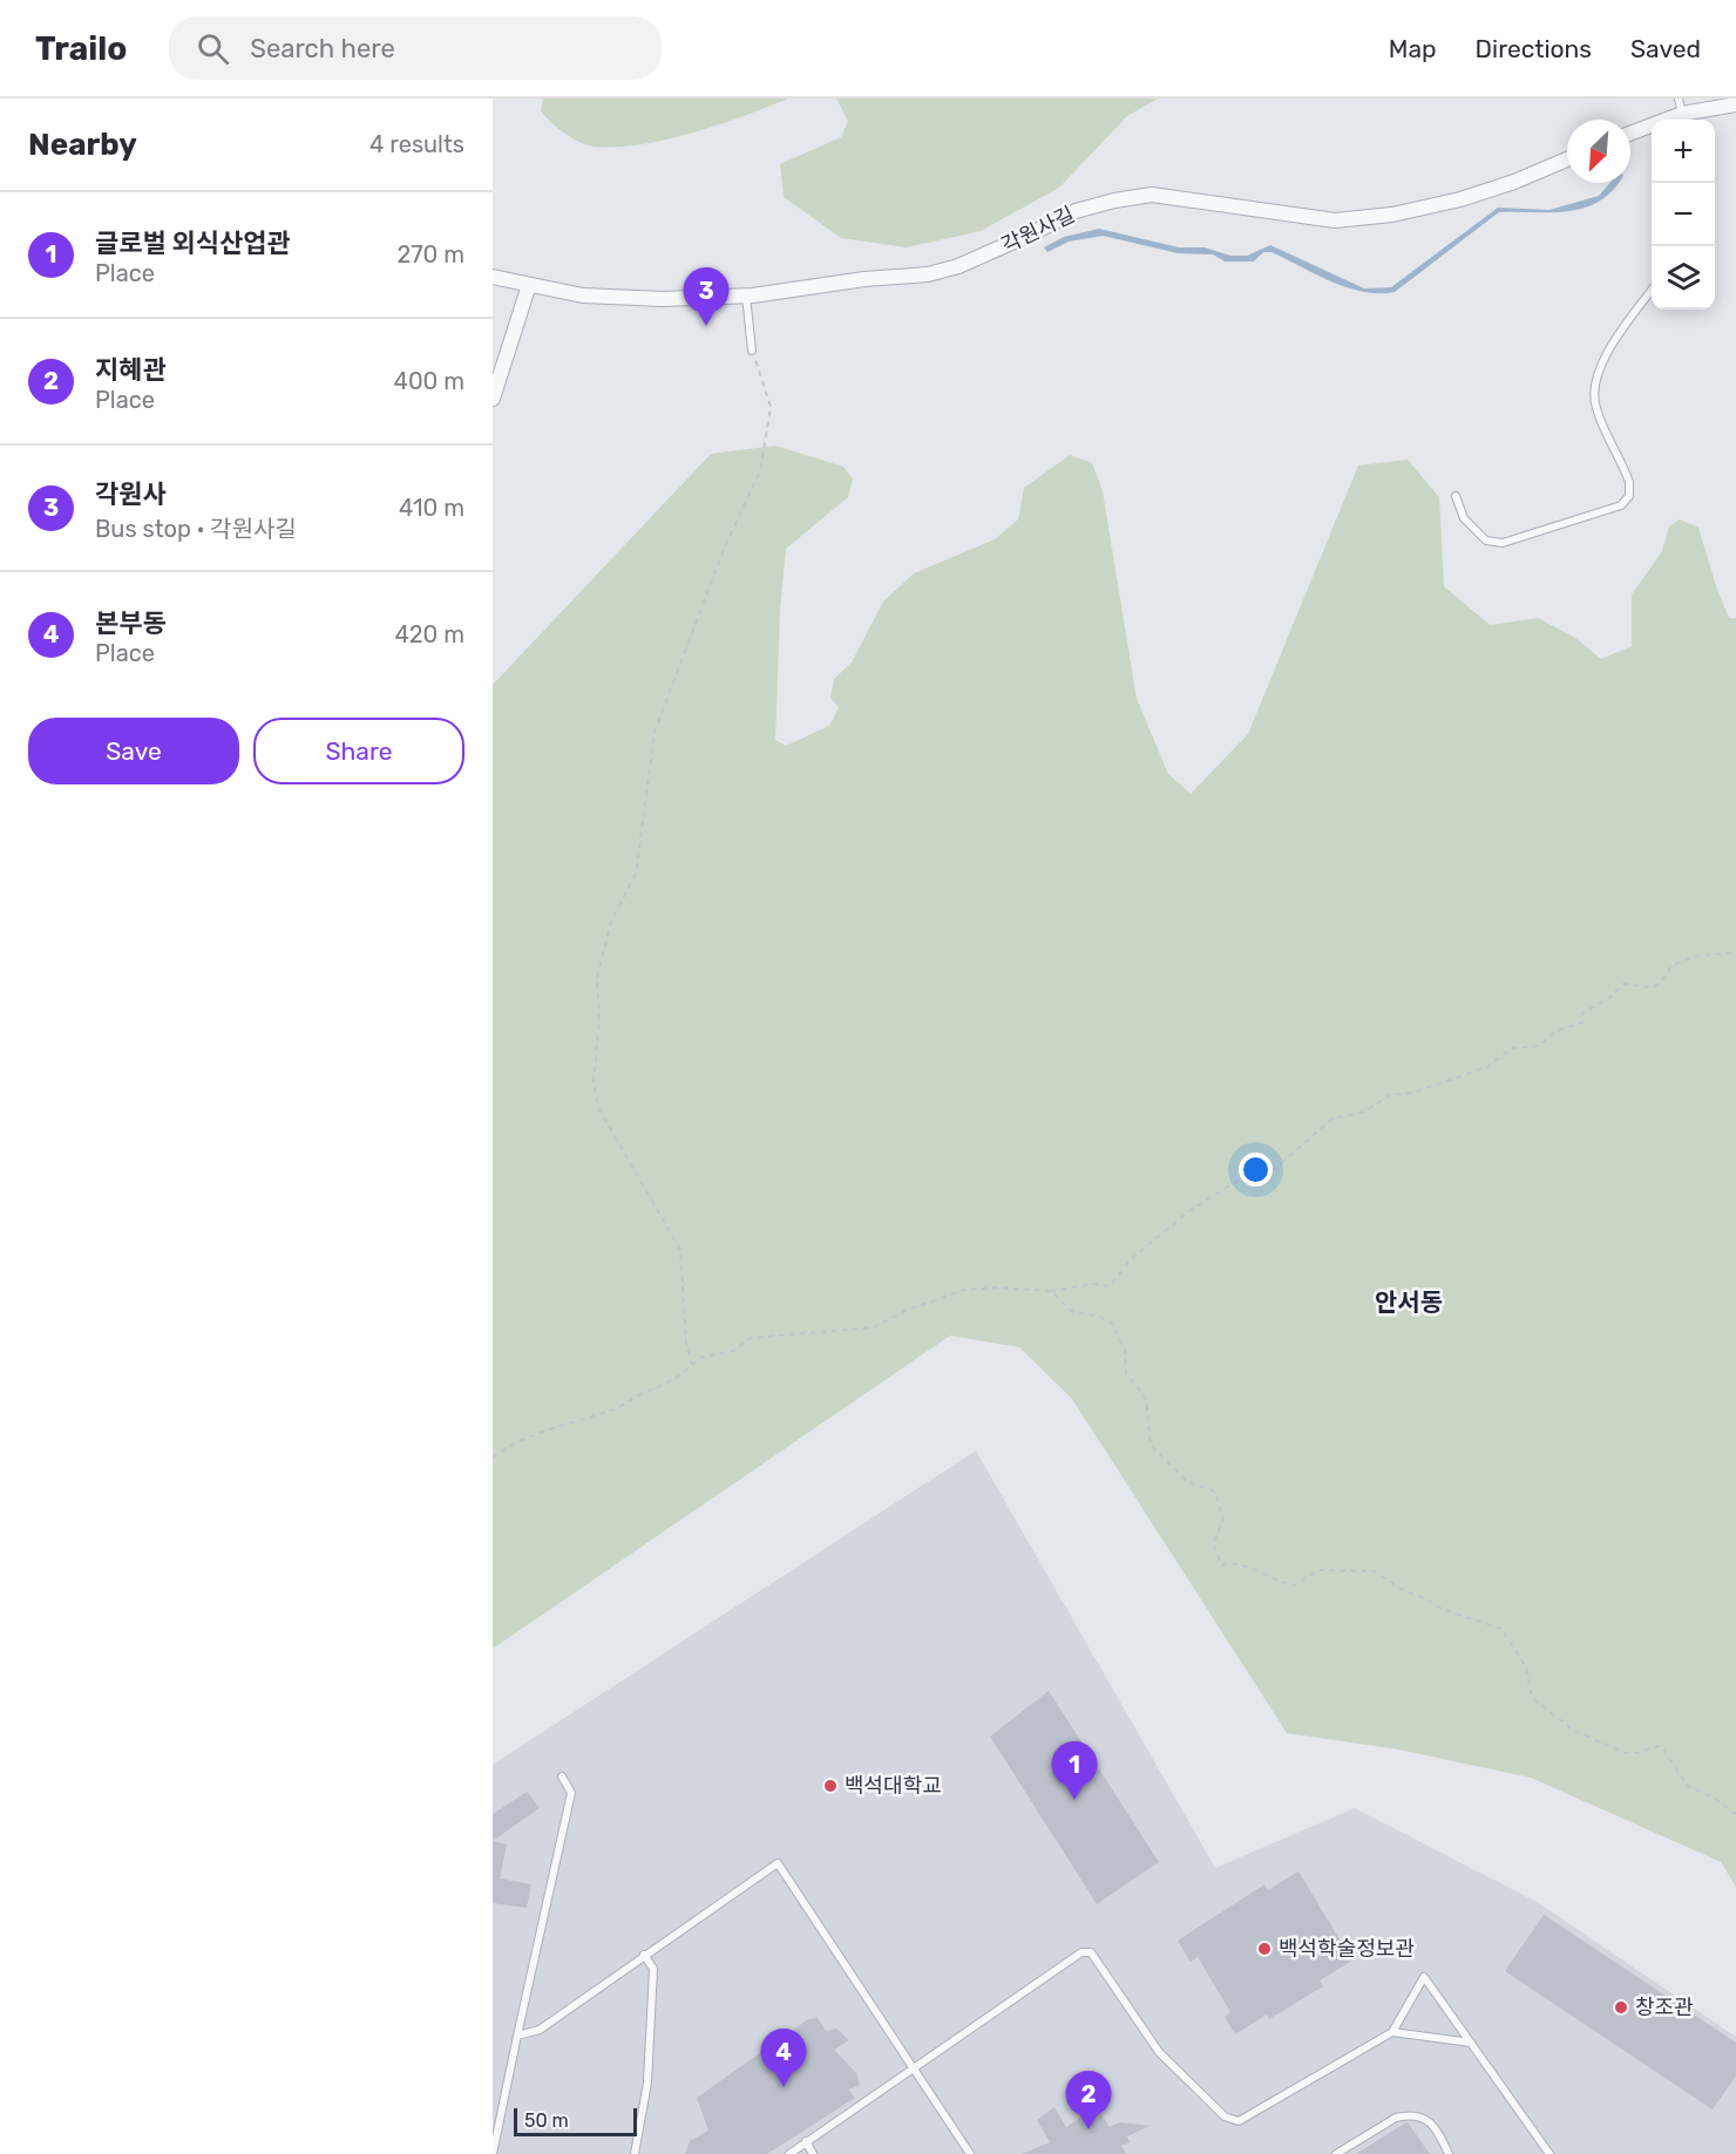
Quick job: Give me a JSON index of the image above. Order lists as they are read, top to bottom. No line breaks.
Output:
{"streets":{"street":["각원사길"]},"districts":["안서동"],"places":["백석대학교","백석학술정보관","창조관"],"scale_bar":"50 m","north":"bottom left","page":{"header":"Trailo","search":"Search here","nav":["Map","Directions","Saved"],"heading":["Nearby","4 results"],"map_buttons":["+","−"],"list":[{"mark":"1","name":"글로벌 외식산업관","note":"Place","value":"270 m"},{"mark":"2","name":"지혜관","note":"Place","value":"400 m"},{"mark":"3","name":"각원사","note":"Bus stop · 각원사길","value":"410 m"},{"mark":"4","name":"본부동","note":"Place","value":"420 m"}],"pins":["3","1","4","2"],"buttons":["Save","Share"],"scale":"50 m"}}
